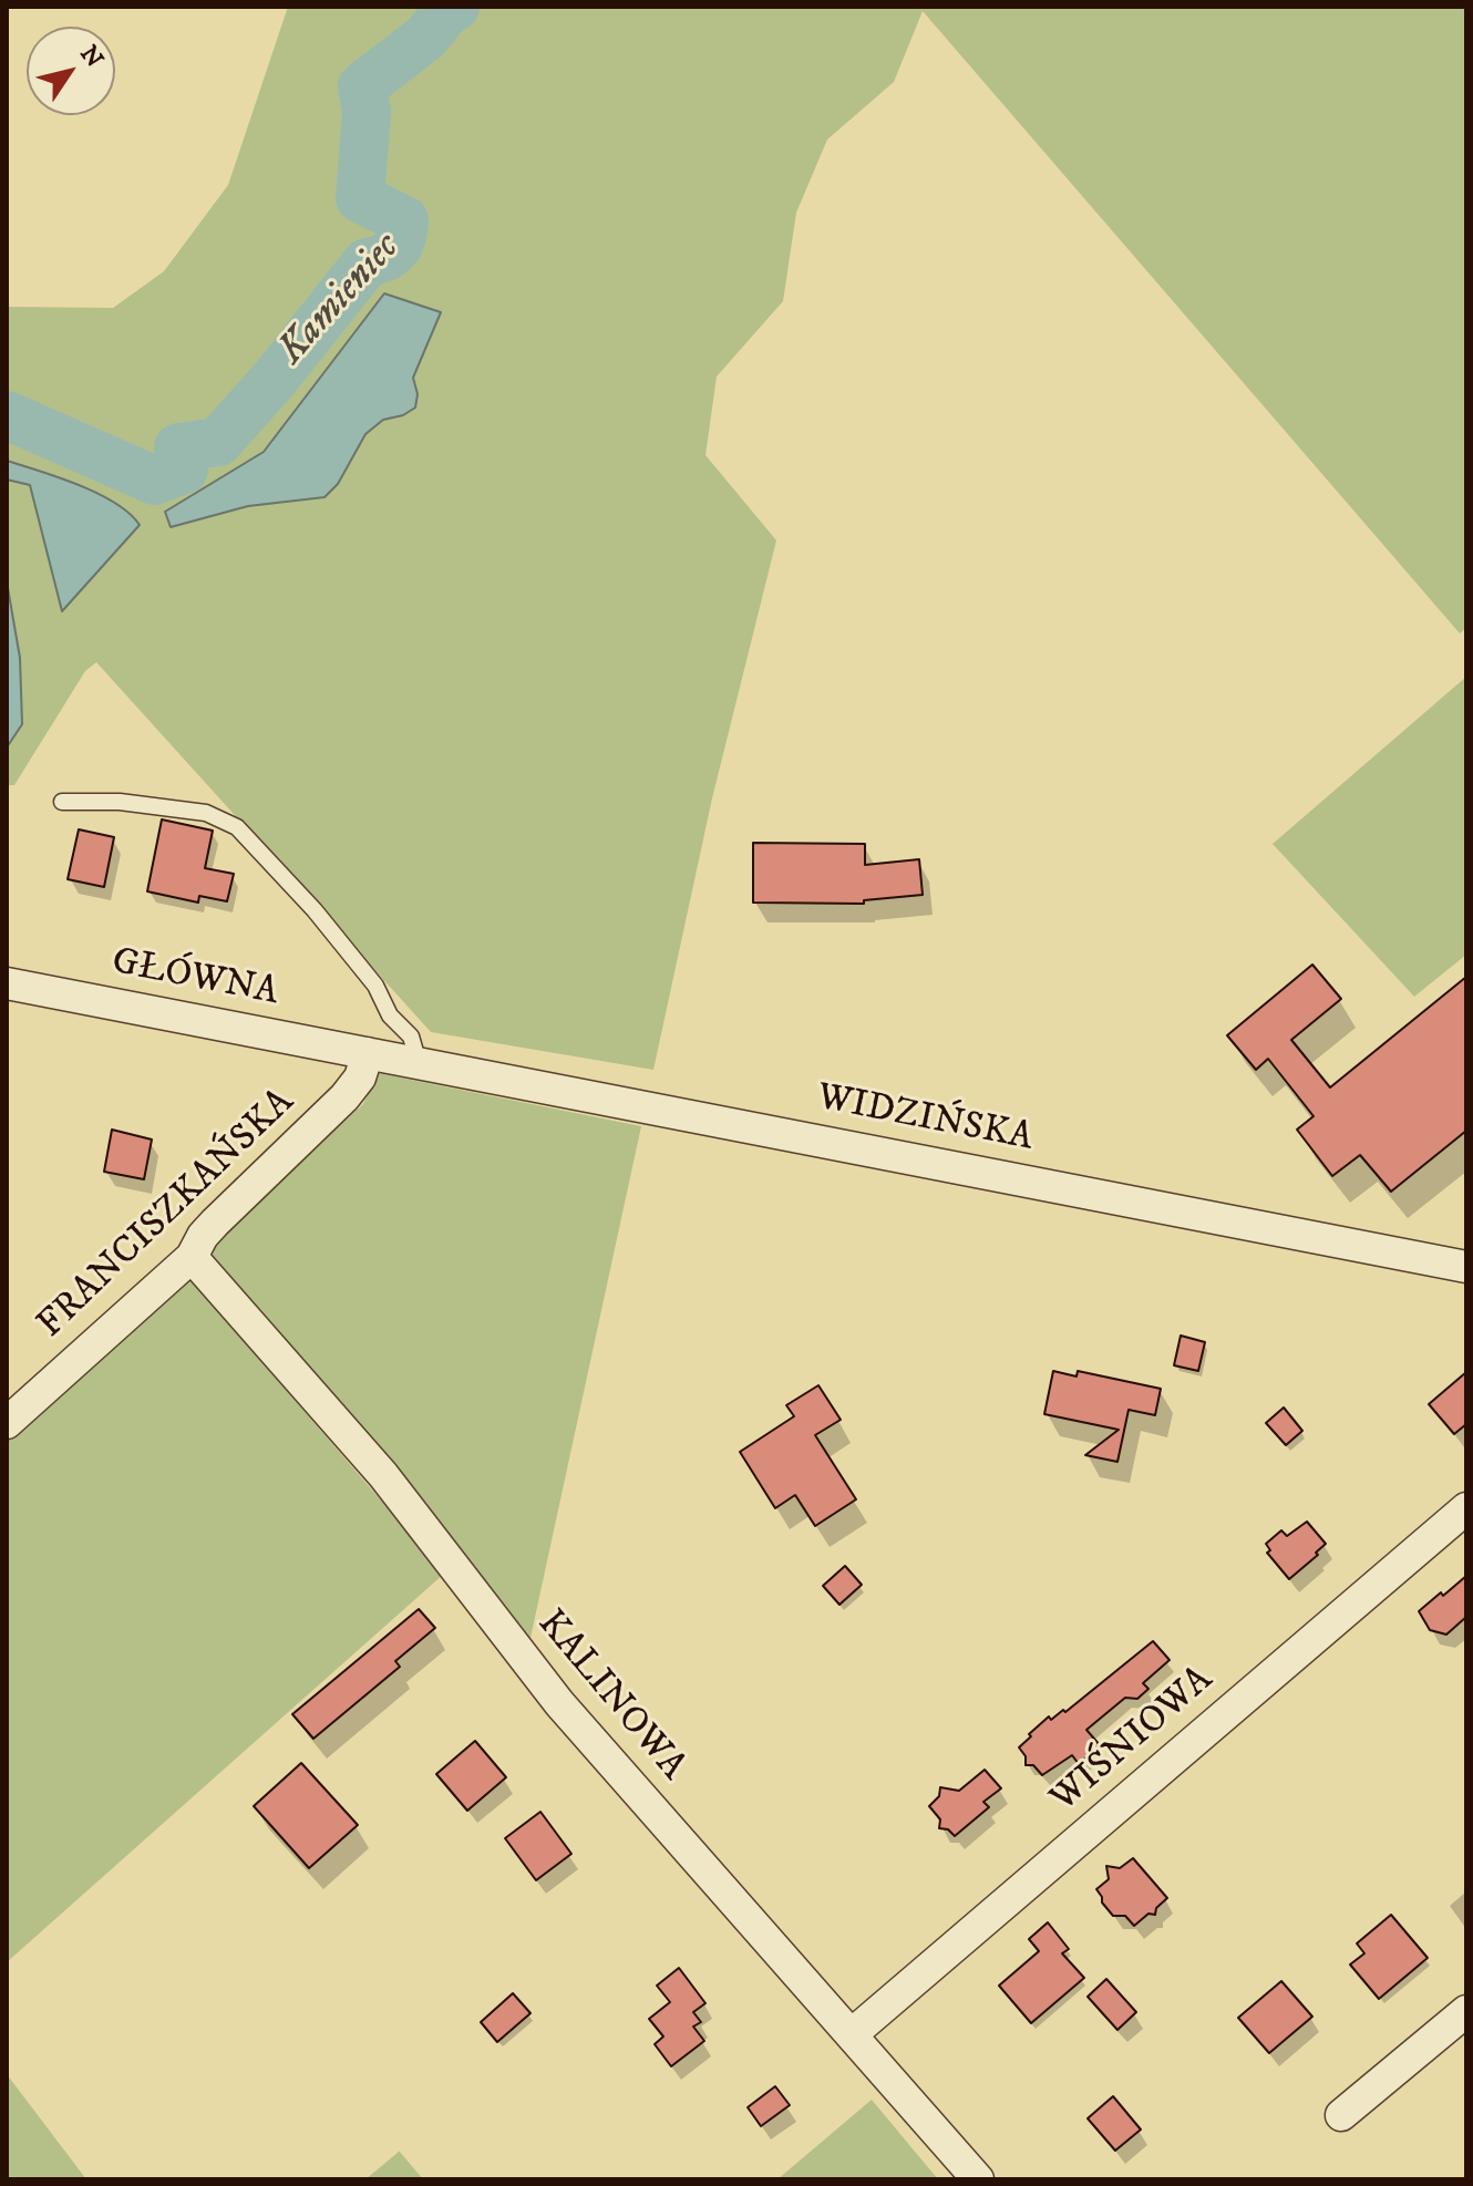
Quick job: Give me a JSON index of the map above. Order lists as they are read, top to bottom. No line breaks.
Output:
{"streets":{"street":["GŁÓWNA","WIDZIŃSKA","FRANCISZKAŃSKA","KALINOWA","WIŚNIOWA"]},"crossings":[["GŁÓWNA","WIDZIŃSKA"],["GŁÓWNA","FRANCISZKAŃSKA"],["WIDZIŃSKA","FRANCISZKAŃSKA"],["FRANCISZKAŃSKA","KALINOWA"],["KALINOWA","WIŚNIOWA"]],"water":["Kamieniec"],"north":"top right"}
